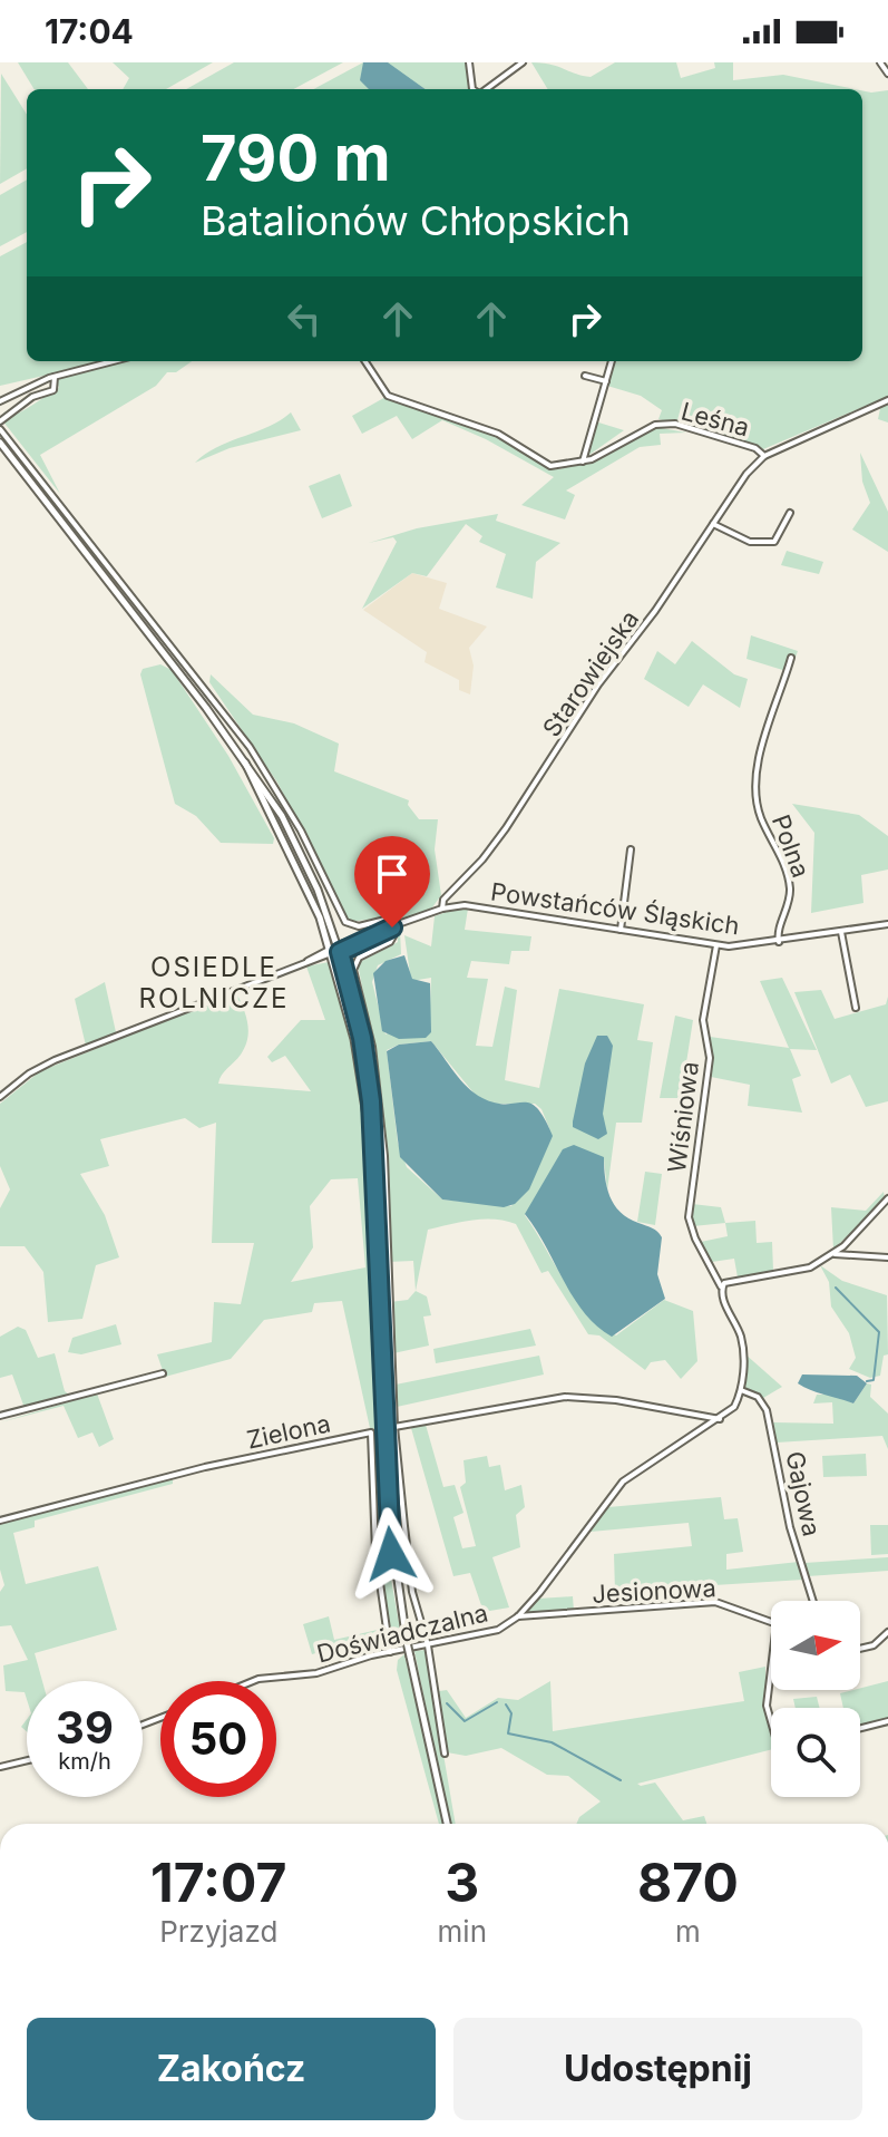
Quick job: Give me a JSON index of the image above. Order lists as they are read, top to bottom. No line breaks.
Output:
{"streets":{"street":["Leśna","Starowiejska","Polna","Powstańców Śląskich","Wiśniowa","Zielona","Gajowa","Jesionowa","Doświadczalna"]},"crossings":[["Leśna","Starowiejska"],["Starowiejska","Powstańców Śląskich"],["Polna","Powstańców Śląskich"],["Powstańców Śląskich","Wiśniowa"],["Zielona","Doświadczalna"],["Gajowa","Doświadczalna"],["Jesionowa","Doświadczalna"]],"districts":["OSIEDLE ROLNICZE"],"north":"right","page":{"status":"17:04","turn":["790 m","Batalionów Chłopskich"],"speed":"39 km/h","limit":"50","eta":["17:07","Przyjazd","3","min","870","m"],"buttons":["Zakończ","Udostępnij"]}}
